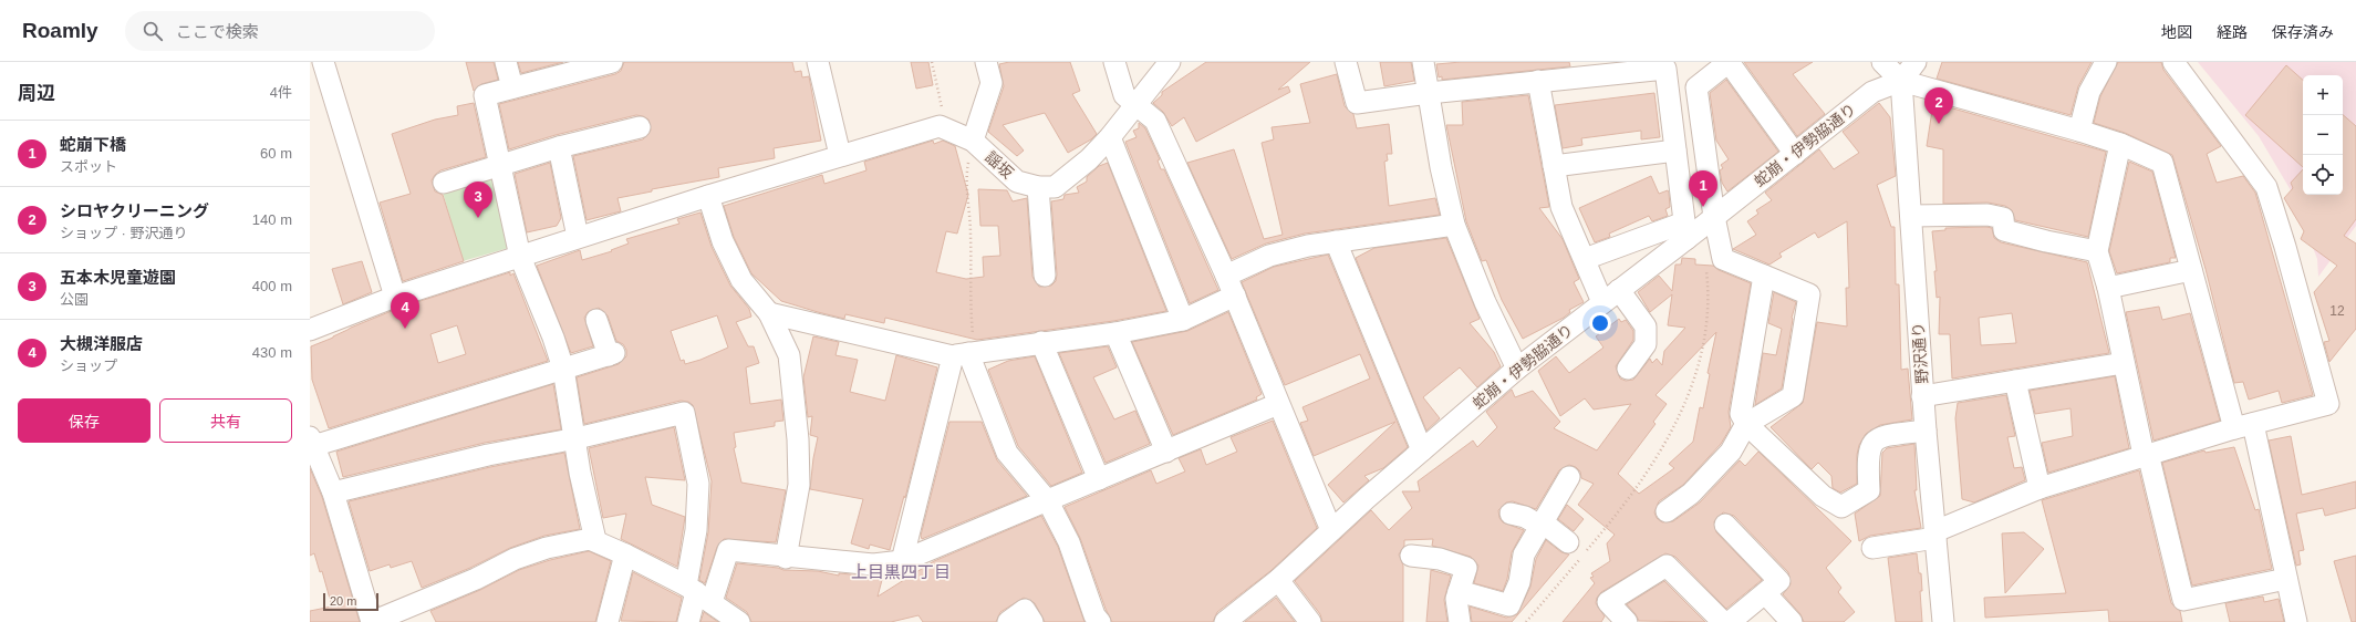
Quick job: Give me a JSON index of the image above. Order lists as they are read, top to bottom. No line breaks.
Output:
{"streets":{"street":["蛇崩・伊勢脇通り","謡坂","野沢通り"]},"crossings":[["蛇崩・伊勢脇通り","野沢通り"]],"districts":["上目黒四丁目"],"house_numbers":["12"],"scale_bar":"20 m","page":{"header":"Roamly","search":"ここで検索","nav":["地図","経路","保存済み"],"heading":["周辺","4件"],"map_buttons":["+","−"],"pins":["2","1","3","4"],"list":[{"mark":"1","name":"蛇崩下橋","note":"スポット","value":"60 m"},{"mark":"2","name":"シロヤクリーニング","note":"ショップ · 野沢通り","value":"140 m"},{"mark":"3","name":"五本木児童遊園","note":"公園","value":"400 m"},{"mark":"4","name":"大槻洋服店","note":"ショップ","value":"430 m"}],"buttons":["保存","共有"],"scale":"20 m"}}
